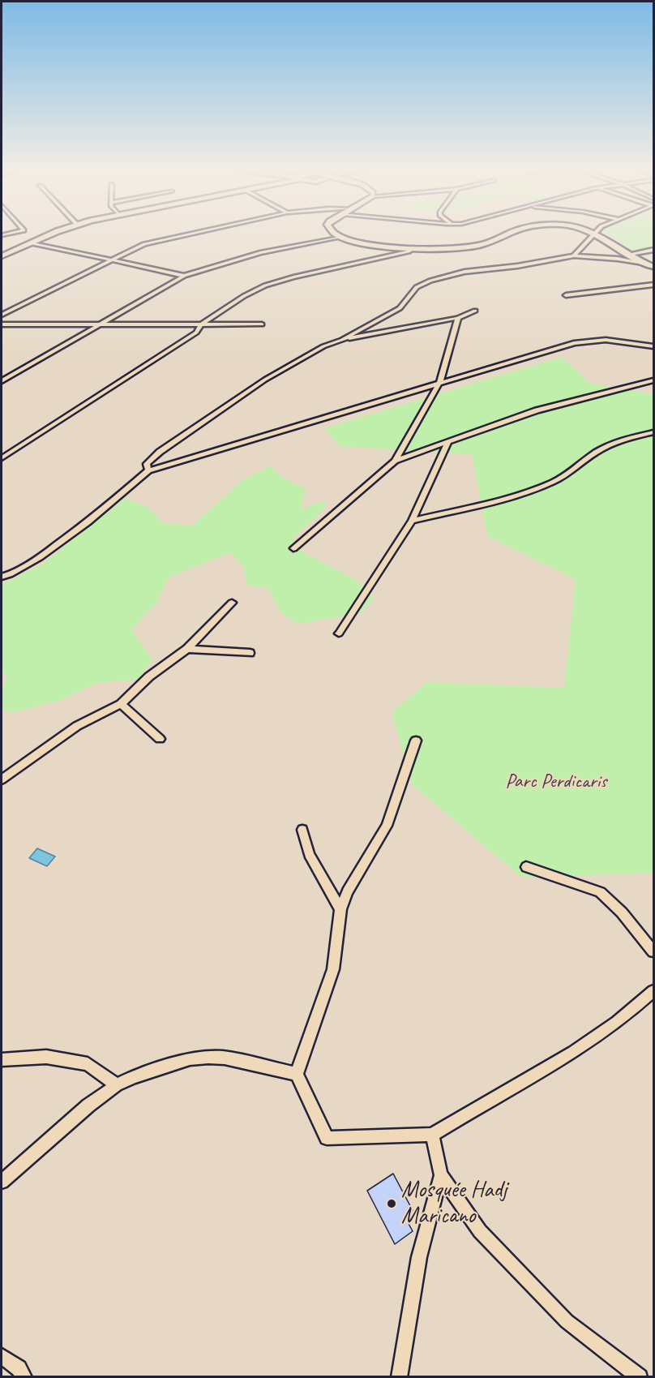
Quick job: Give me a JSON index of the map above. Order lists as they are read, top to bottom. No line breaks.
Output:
{"parks":["Parc Perdicaris"],"places":["Mosquée Hadj Maricano"]}
